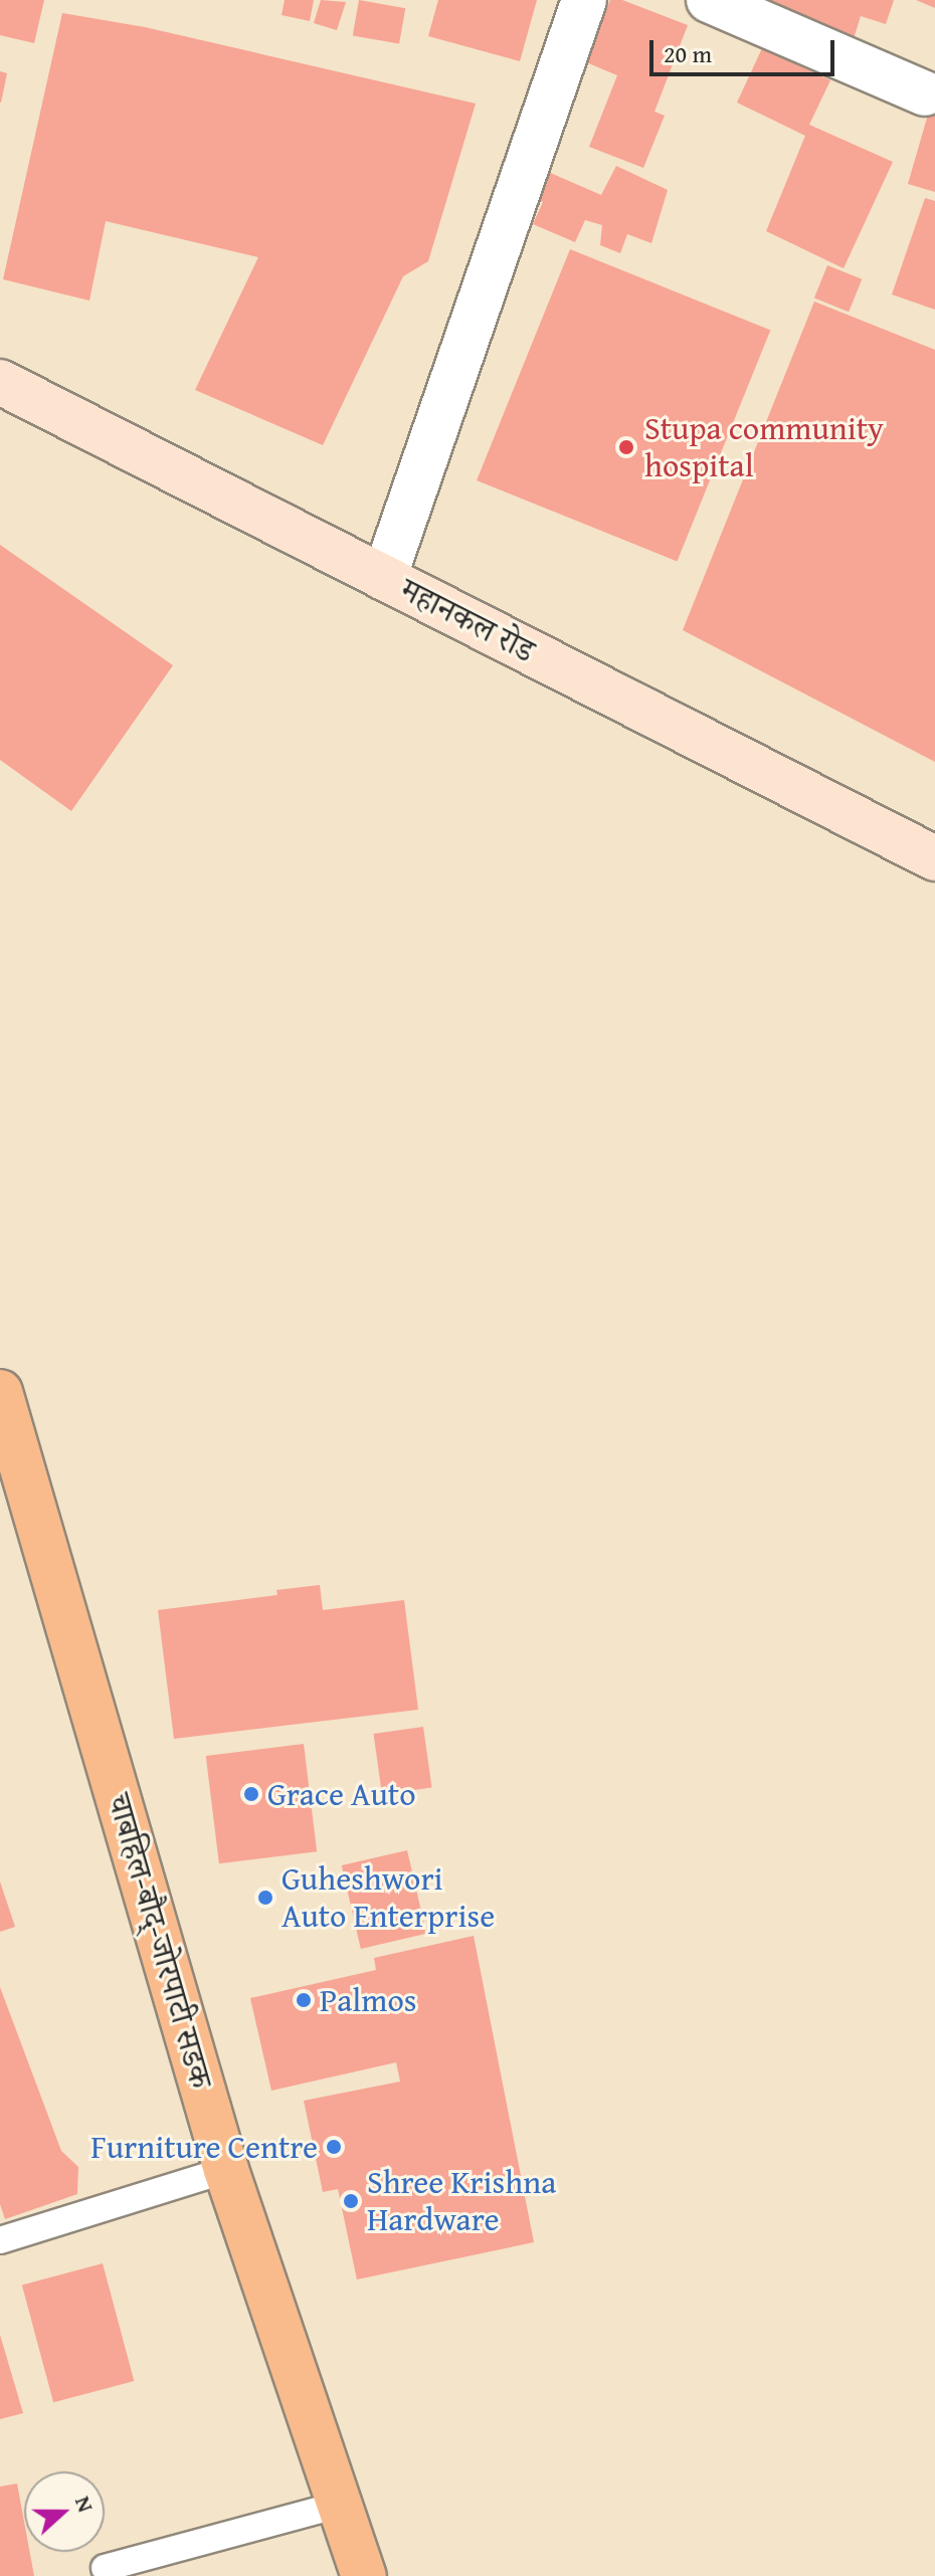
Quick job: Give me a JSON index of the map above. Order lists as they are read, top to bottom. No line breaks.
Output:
{"streets":{"main road":["महानकल रोड","चाबहिल-बौद्-जोरपाटी सडक"]},"places":["Stupa community hospital","Grace Auto","Guheshwori Auto Enterprise","Palmos","Furniture Centre","Shree Krishna Hardware"],"scale_bar":"20 m","north":"right"}
